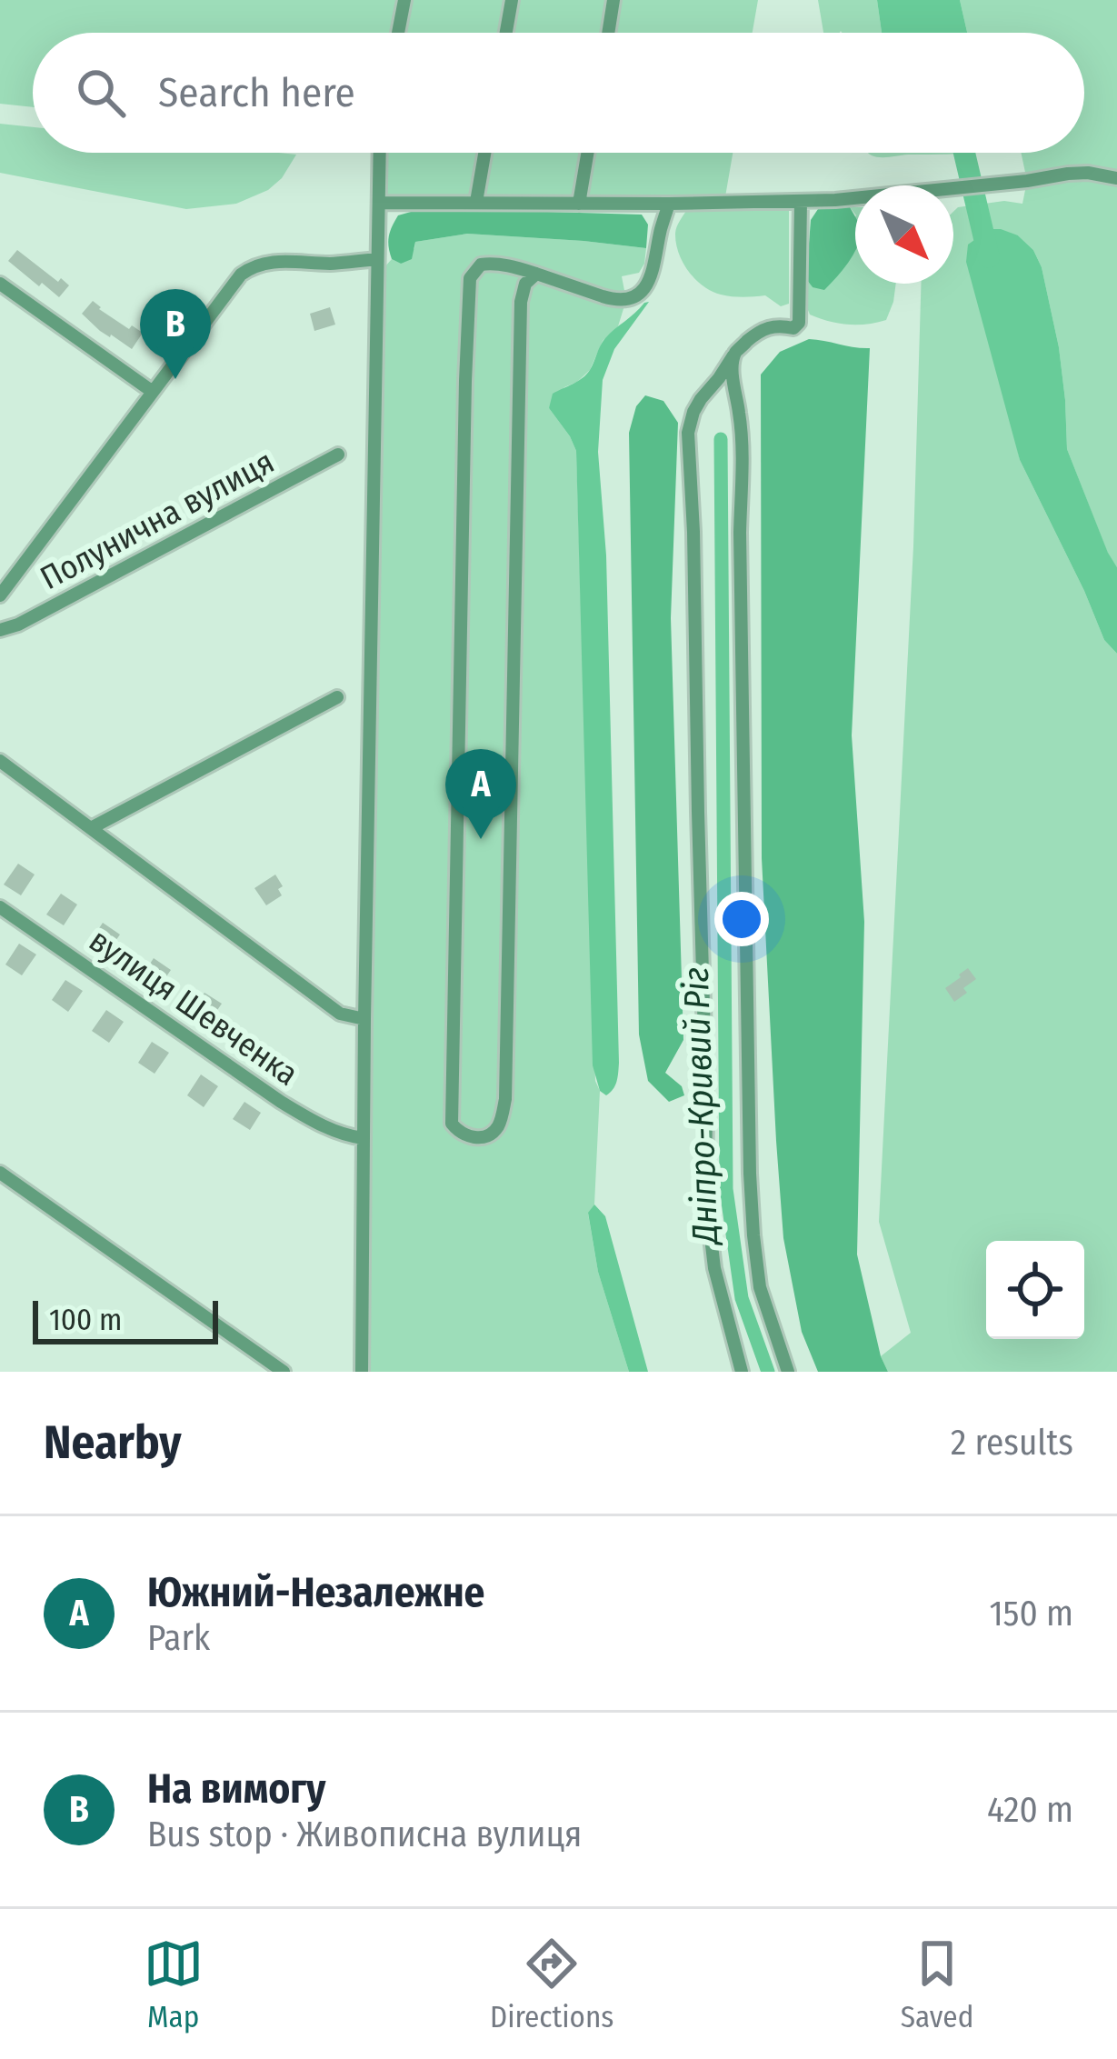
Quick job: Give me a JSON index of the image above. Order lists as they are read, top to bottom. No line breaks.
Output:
{"streets":{"street":["Полунична вулиця","вулиця Шевченка"]},"water":["Дніпро-Кривий Ріг"],"scale_bar":"100 m","north":"bottom right","page":{"search":"Search here","pins":["B","A"],"scale":"100 m","heading":["Nearby","2 results"],"list":[{"mark":"A","name":"Южний-Незалежне","note":"Park","value":"150 m"},{"mark":"B","name":"На вимогу","note":"Bus stop · Живописна вулиця","value":"420 m"}],"nav":["Map","Directions","Saved"]}}
